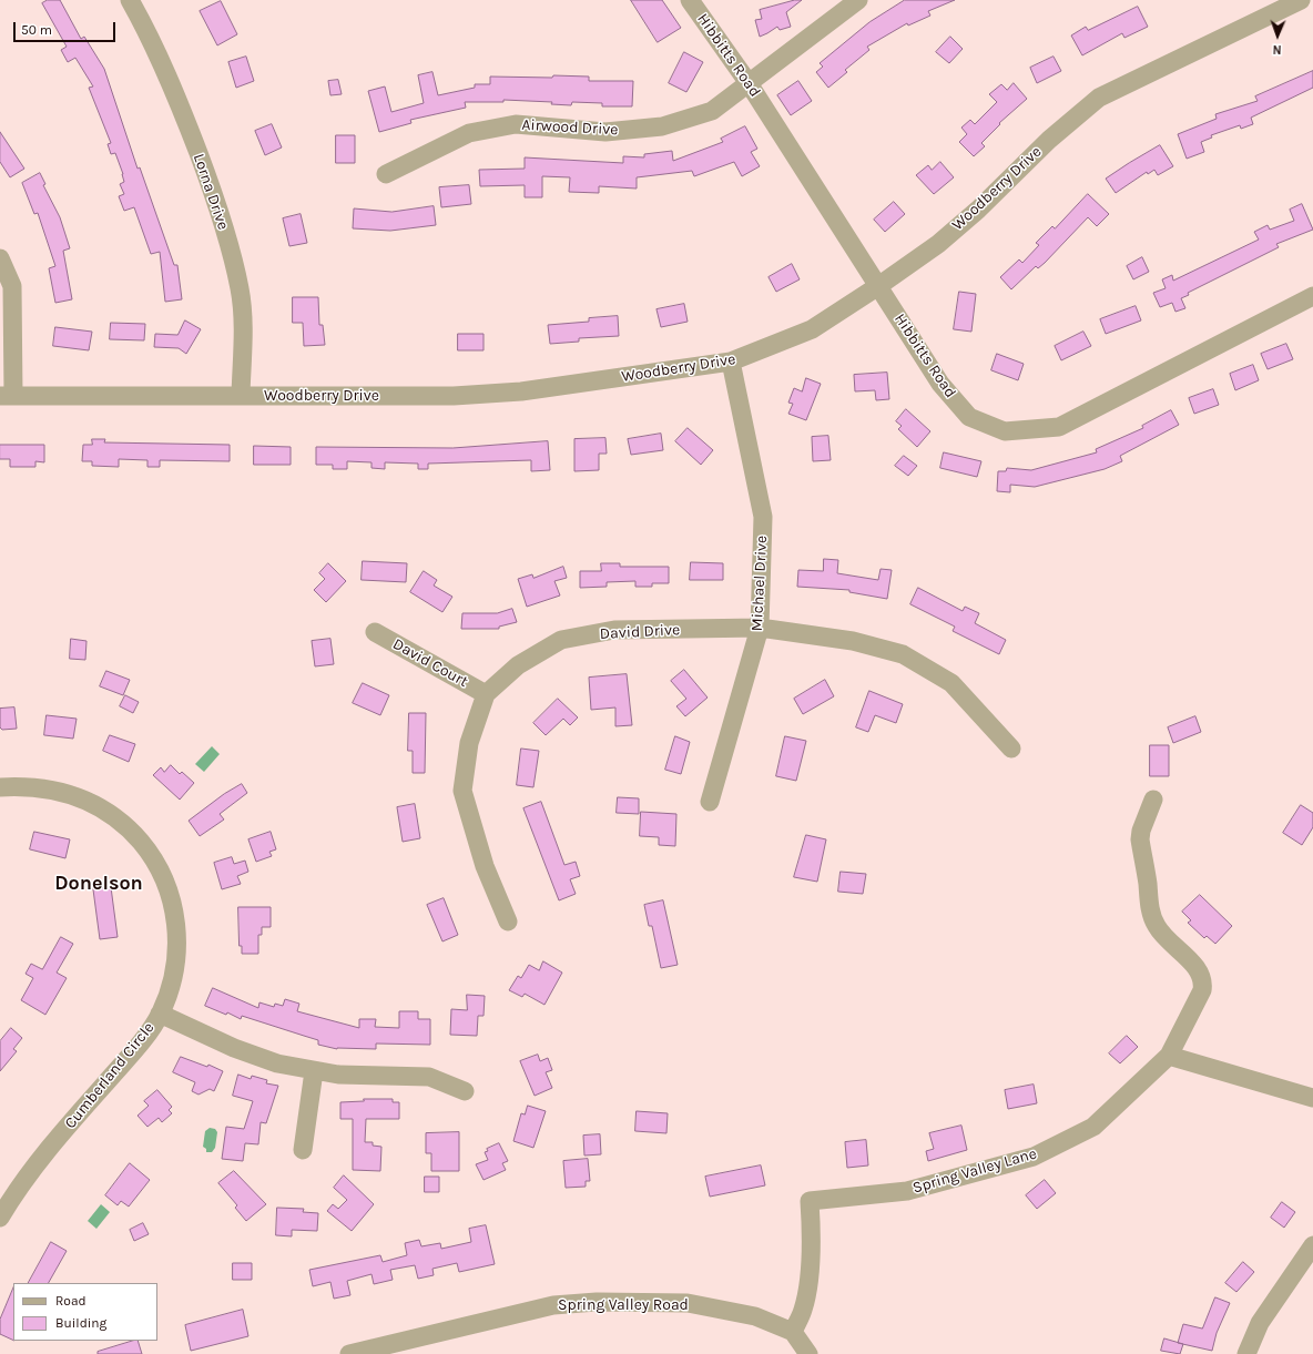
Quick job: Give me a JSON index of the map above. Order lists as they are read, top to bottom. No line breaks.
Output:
{"streets":{"street":["Hibbitts Road","Airwood Drive","Woodberry Drive","Lorna Drive","Michael Drive","David Drive","David Court","Cumberland Circle","Spring Valley Lane","Spring Valley Road"]},"crossings":[["Hibbitts Road","Airwood Drive"],["Hibbitts Road","Woodberry Drive"],["Woodberry Drive","Lorna Drive"],["Woodberry Drive","Michael Drive"],["Michael Drive","David Drive"],["David Drive","David Court"],["Spring Valley Lane","Spring Valley Road"]],"districts":["Donelson"],"legend":["Road","Building"],"scale_bar":"50 m","north":"bottom"}
